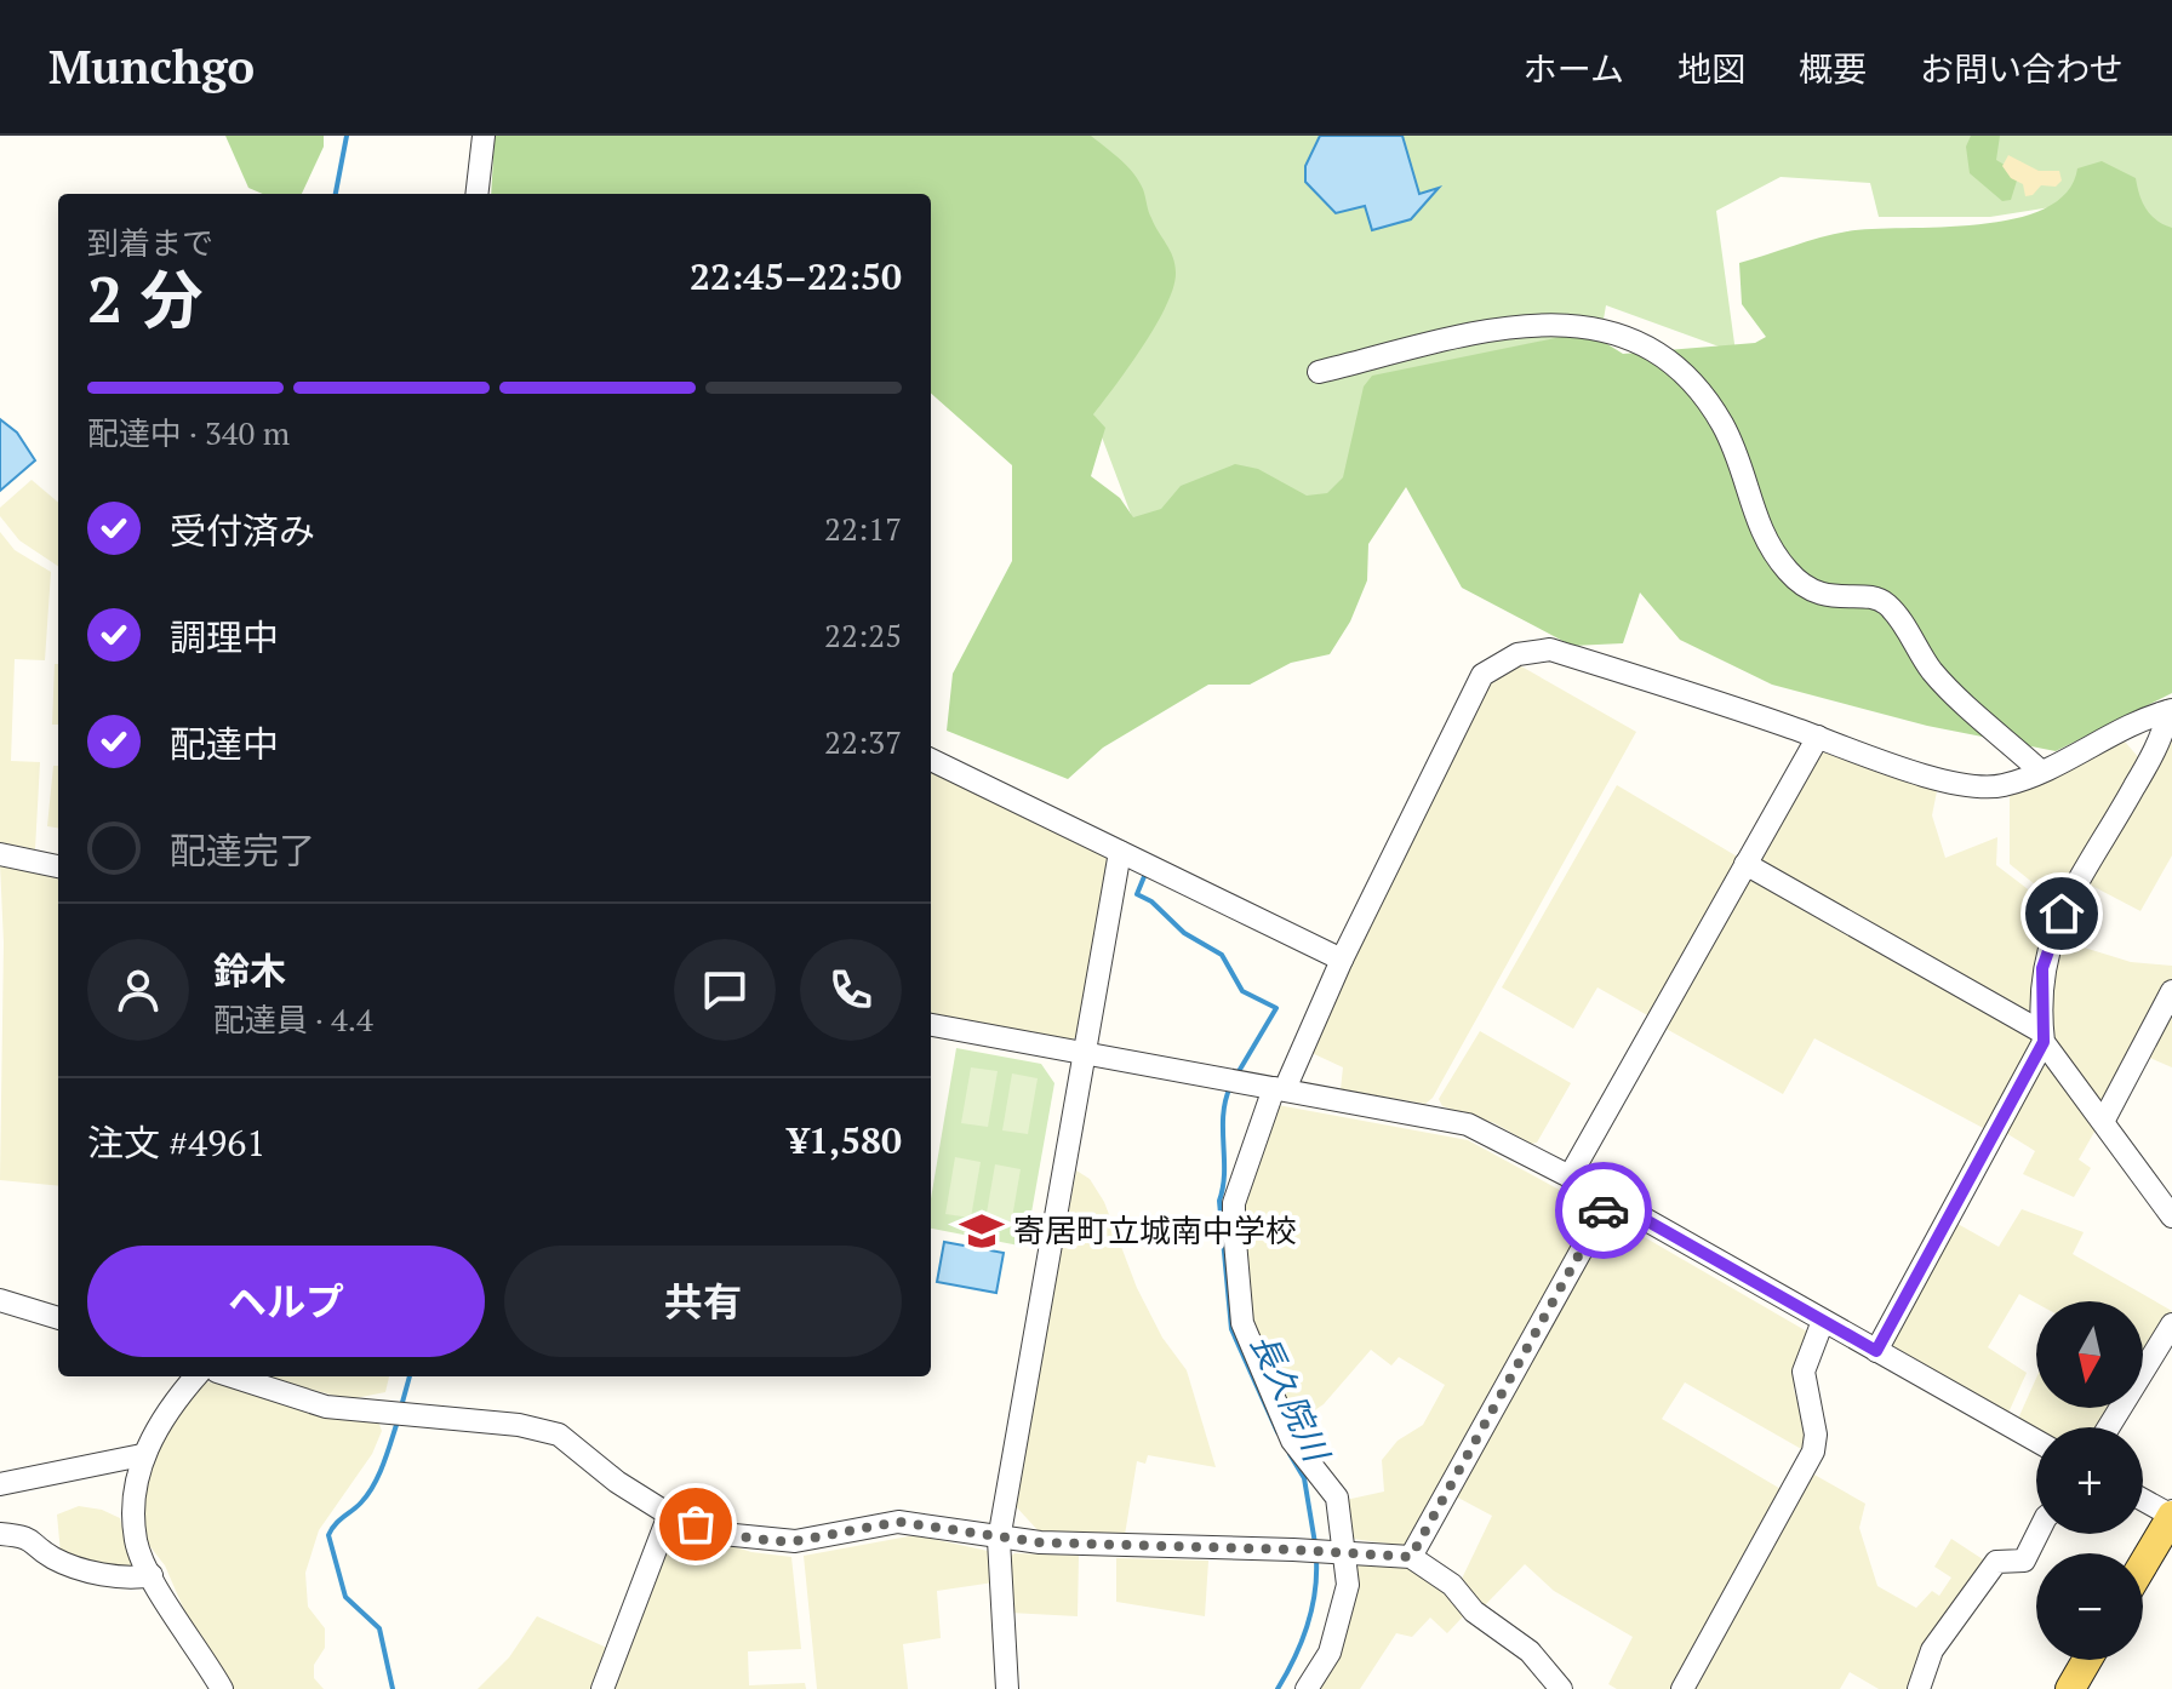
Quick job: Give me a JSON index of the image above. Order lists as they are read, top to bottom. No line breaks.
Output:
{"water":["長久院川"],"places":{"school or university":["寄居町立城南中学校"]},"north":"bottom","page":{"header":"Munchgo","nav":["ホーム","地図","概要","お問い合わせ"],"heading":["2 分","到着まで","22:45–22:50"],"panel":["鈴木","配達員 · 4.4","注文 #4961","¥1,580"],"bar":"配達中 · 340 m","list":[["受付済み","22:17"],["調理中","22:25"],["配達中","22:37"],"配達完了"],"buttons":["ヘルプ","共有"],"map_buttons":["+","−"]}}
